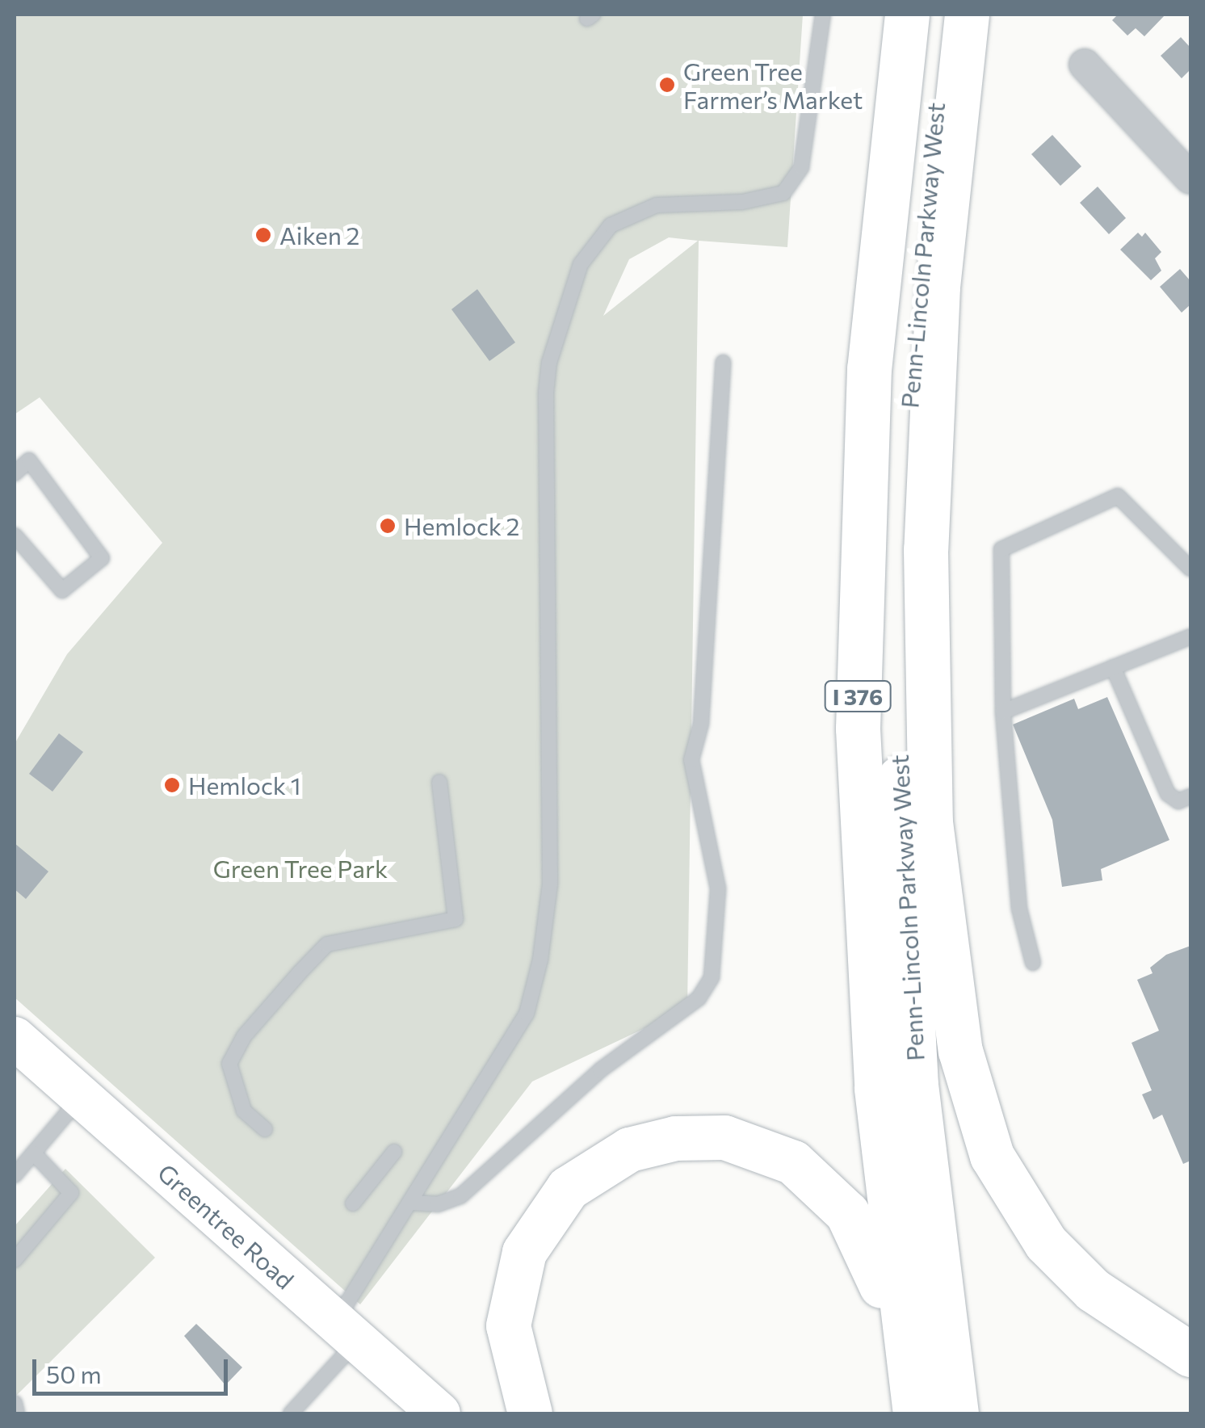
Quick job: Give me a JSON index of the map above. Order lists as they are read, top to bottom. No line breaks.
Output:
{"streets":{"highway":["Penn-Lincoln Parkway West","I 376"],"main road":["Greentree Road"]},"parks":["Green Tree Park"],"places":["Green Tree Farmer’s Market","Aiken 2","Hemlock 2","Hemlock 1"],"scale_bar":"50 m"}
